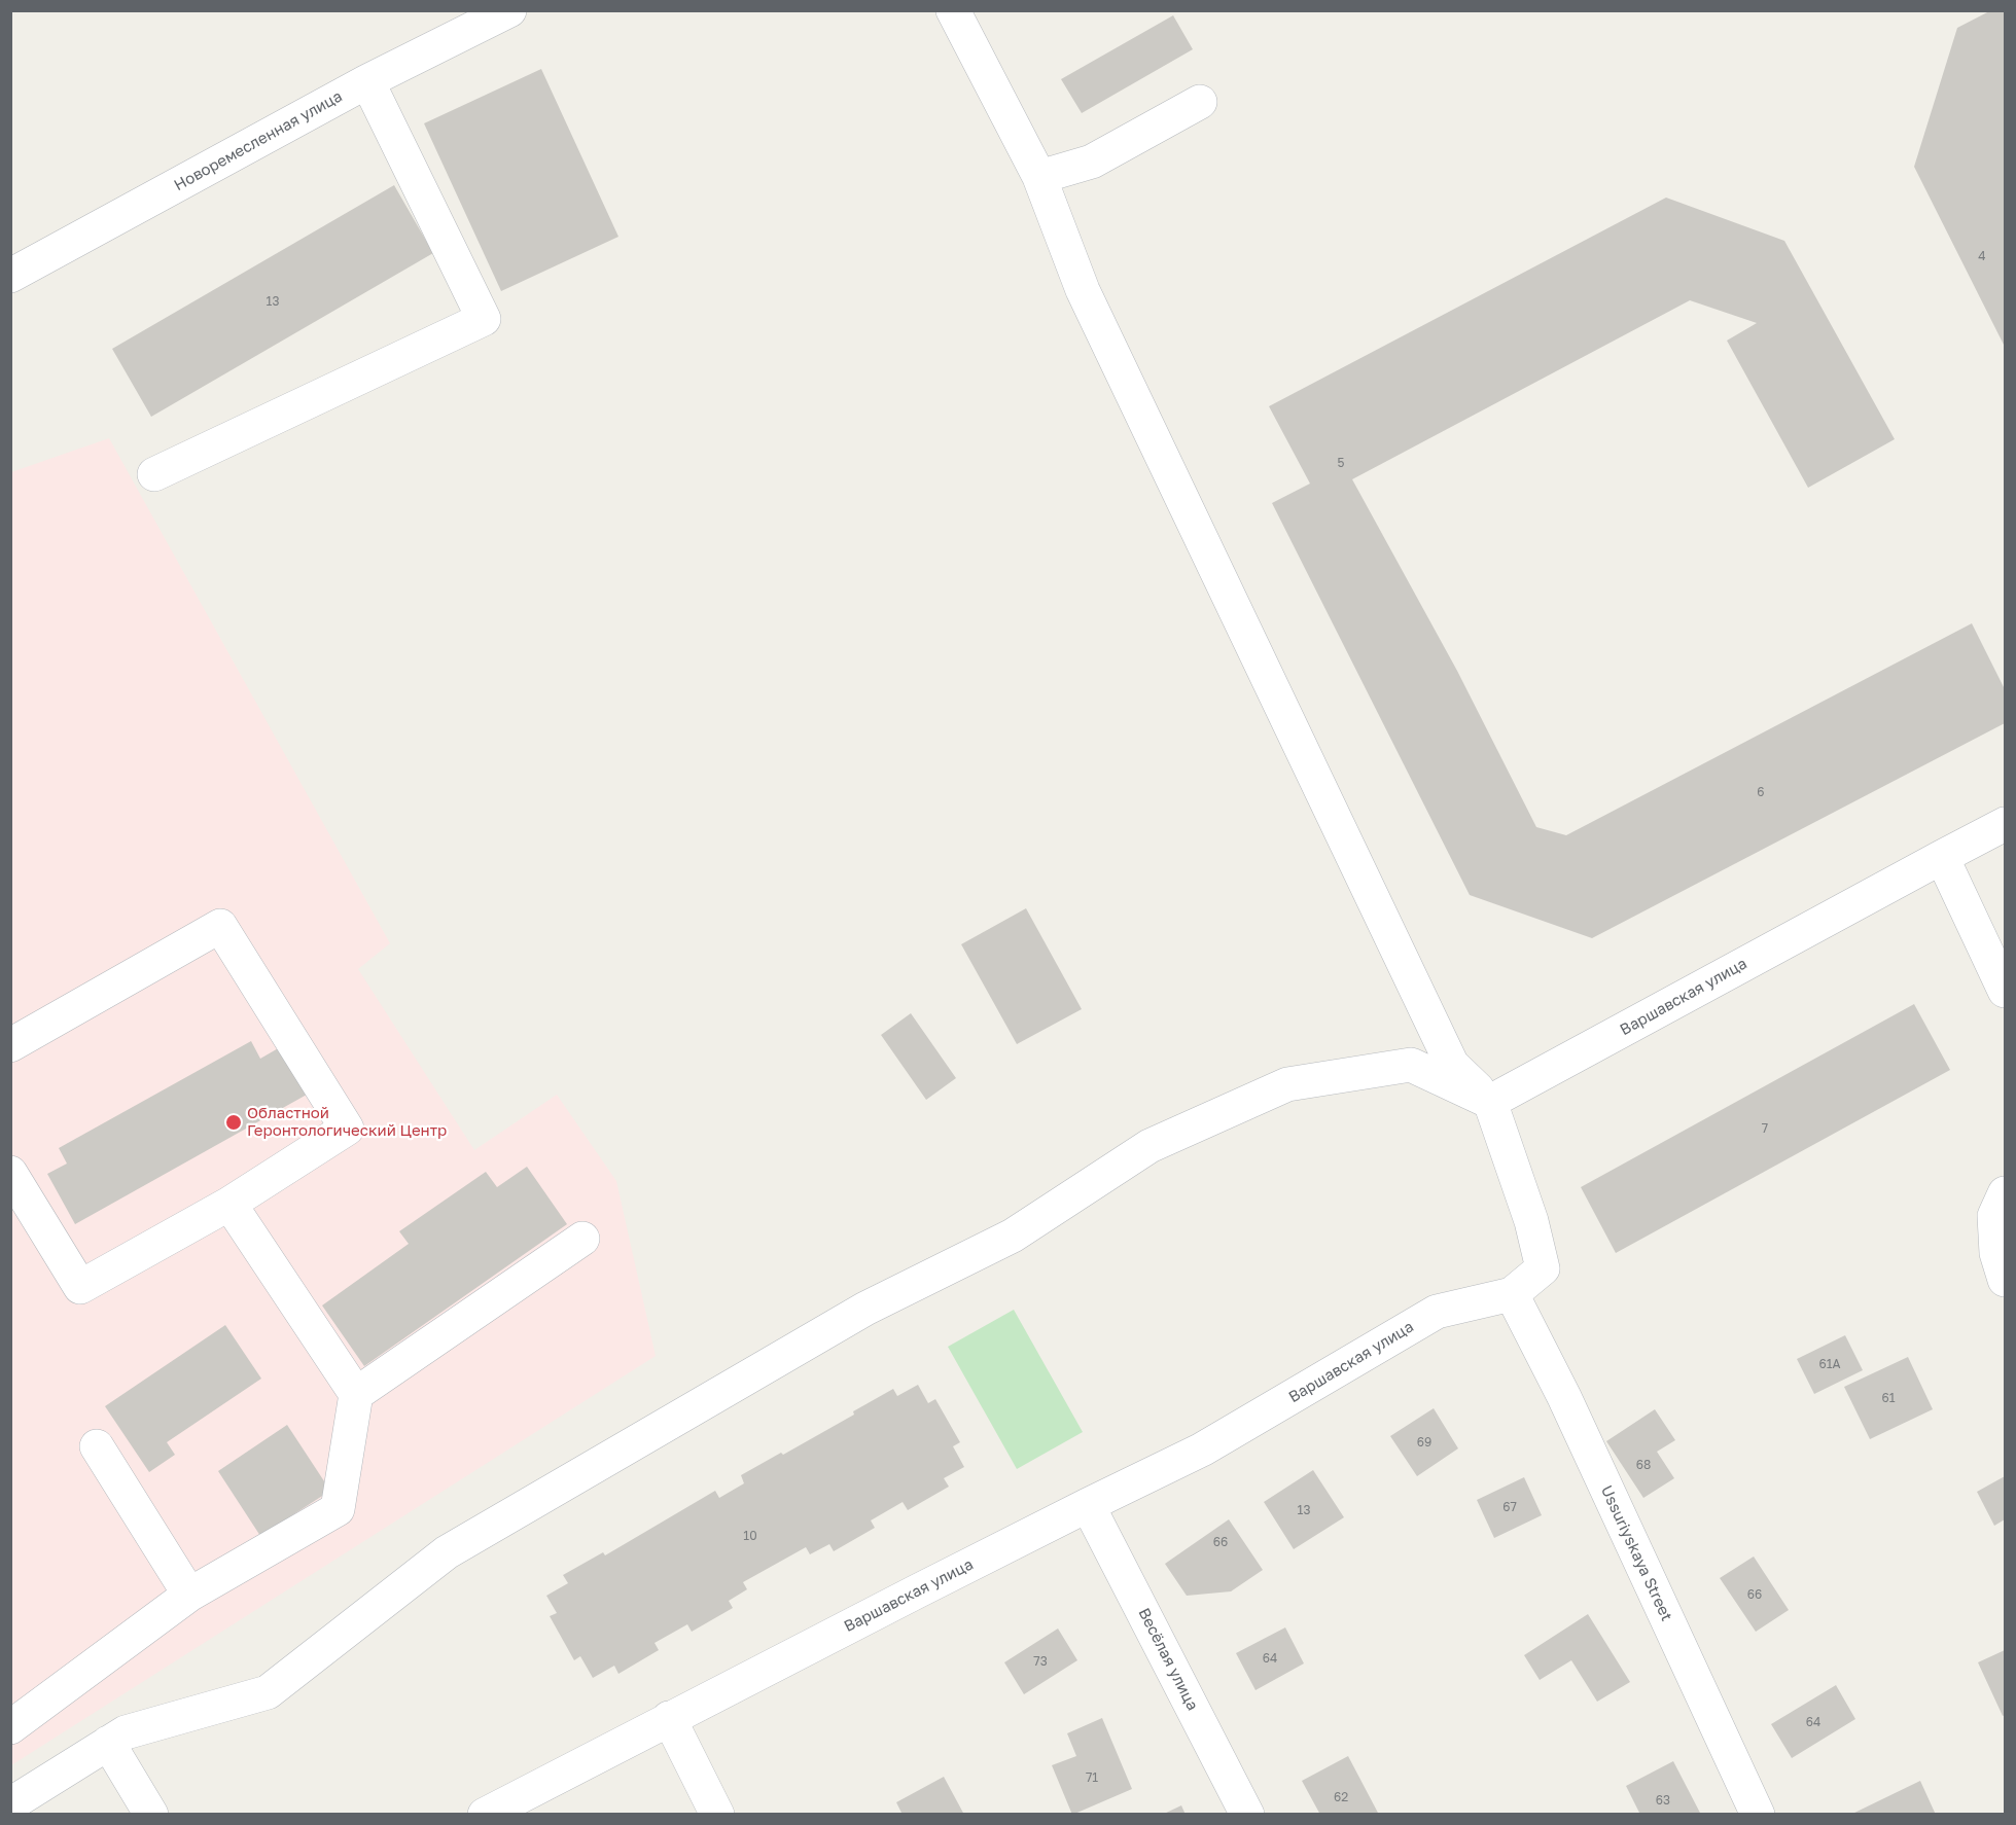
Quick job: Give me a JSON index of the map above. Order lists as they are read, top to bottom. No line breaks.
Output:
{"streets":{"street":["Новоремесленная улица","Варшавская улица","Ussuriyskaya Street","Весёлая улица"]},"crossings":[["Варшавская улица","Ussuriyskaya Street"],["Варшавская улица","Весёлая улица"]],"places":["Областной Геронтологический Центр"],"house_numbers":["4","13","5","6","7","61А","61","69","68","67","13","10","66","66","64","73","64","71","62","63"]}
